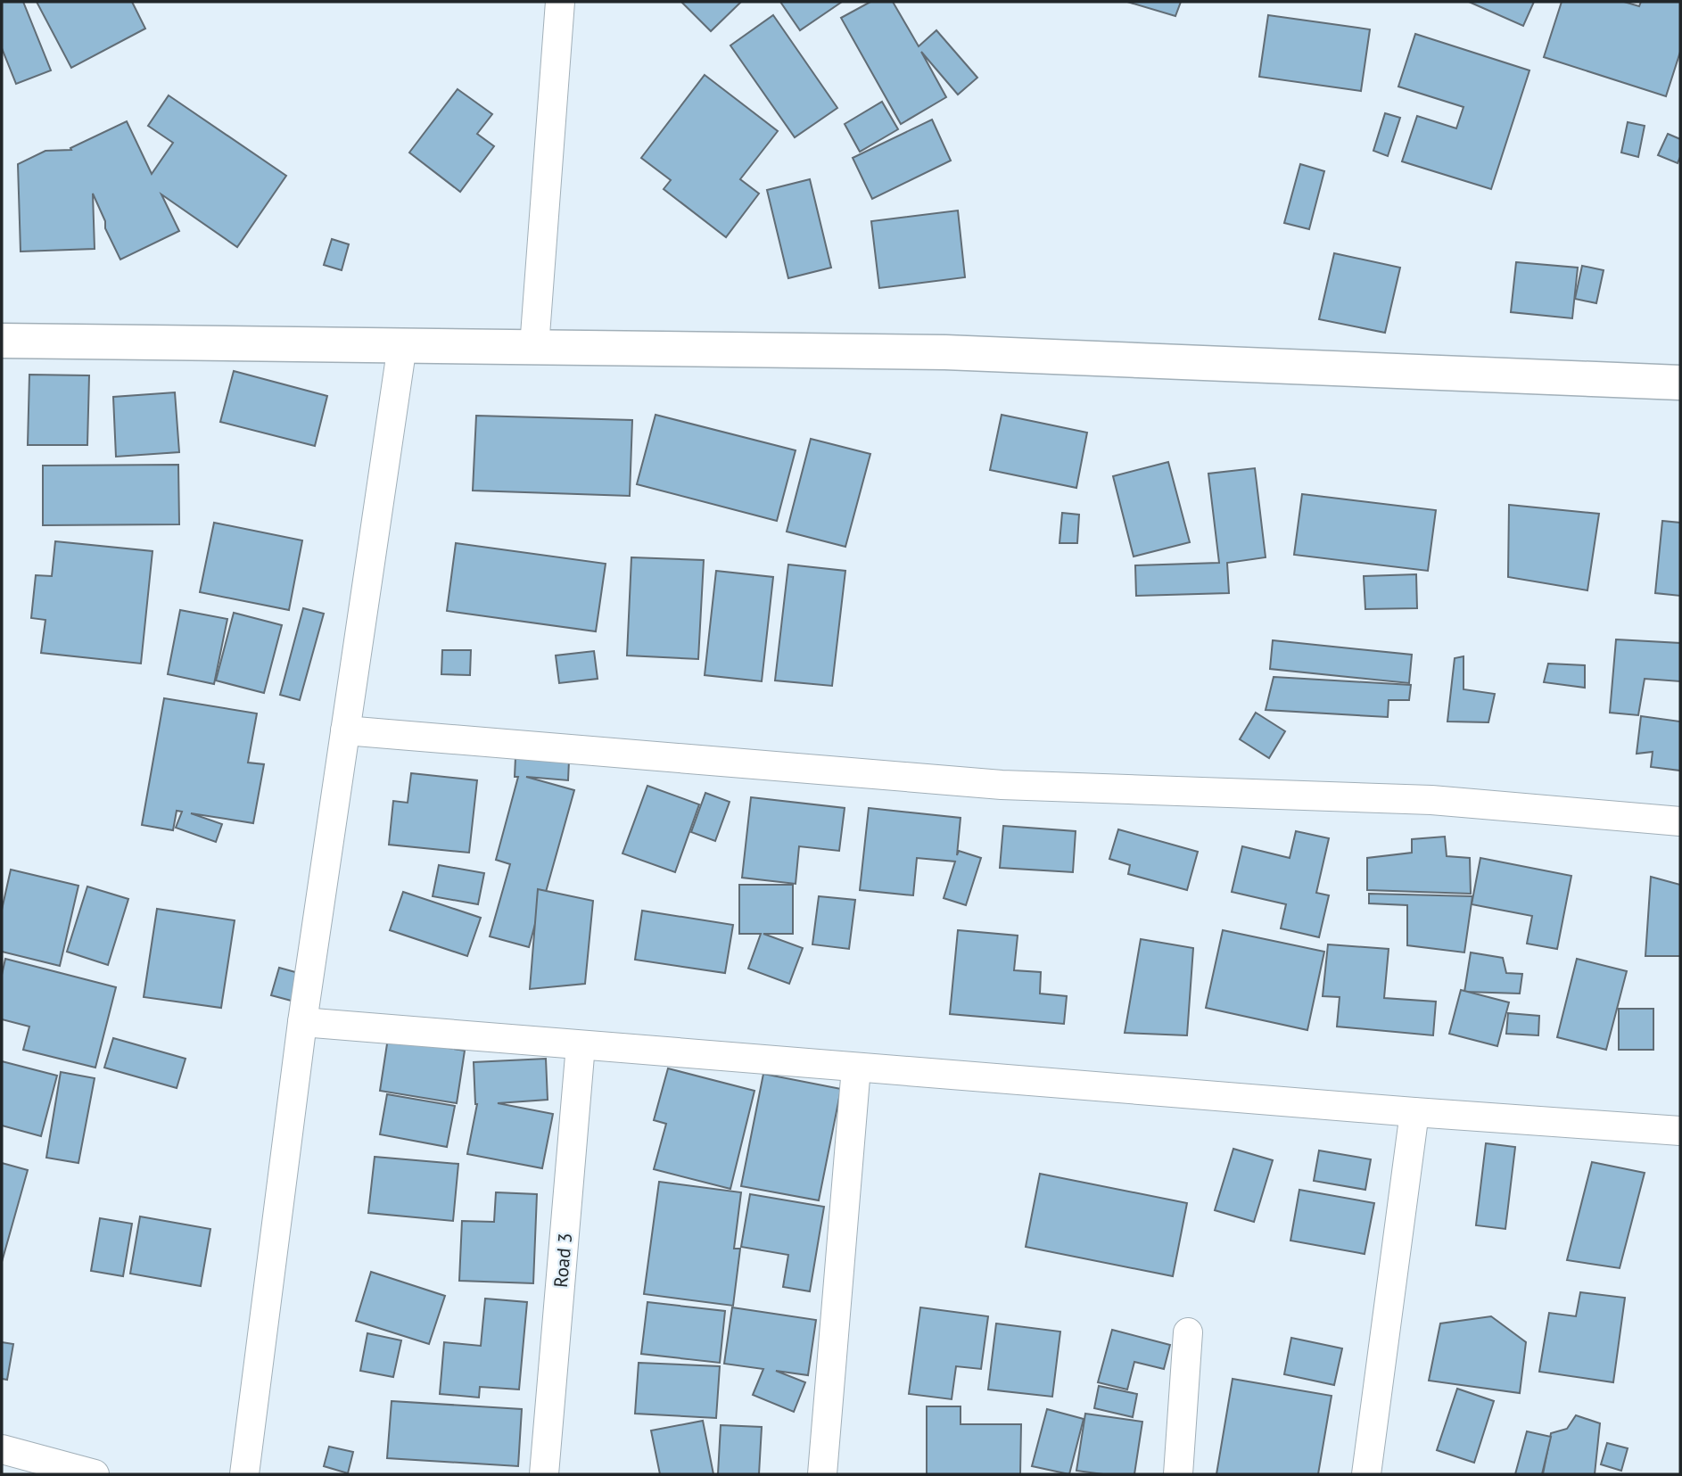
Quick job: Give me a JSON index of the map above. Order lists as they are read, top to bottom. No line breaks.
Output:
{"streets":{"street":["Road 3"]}}
